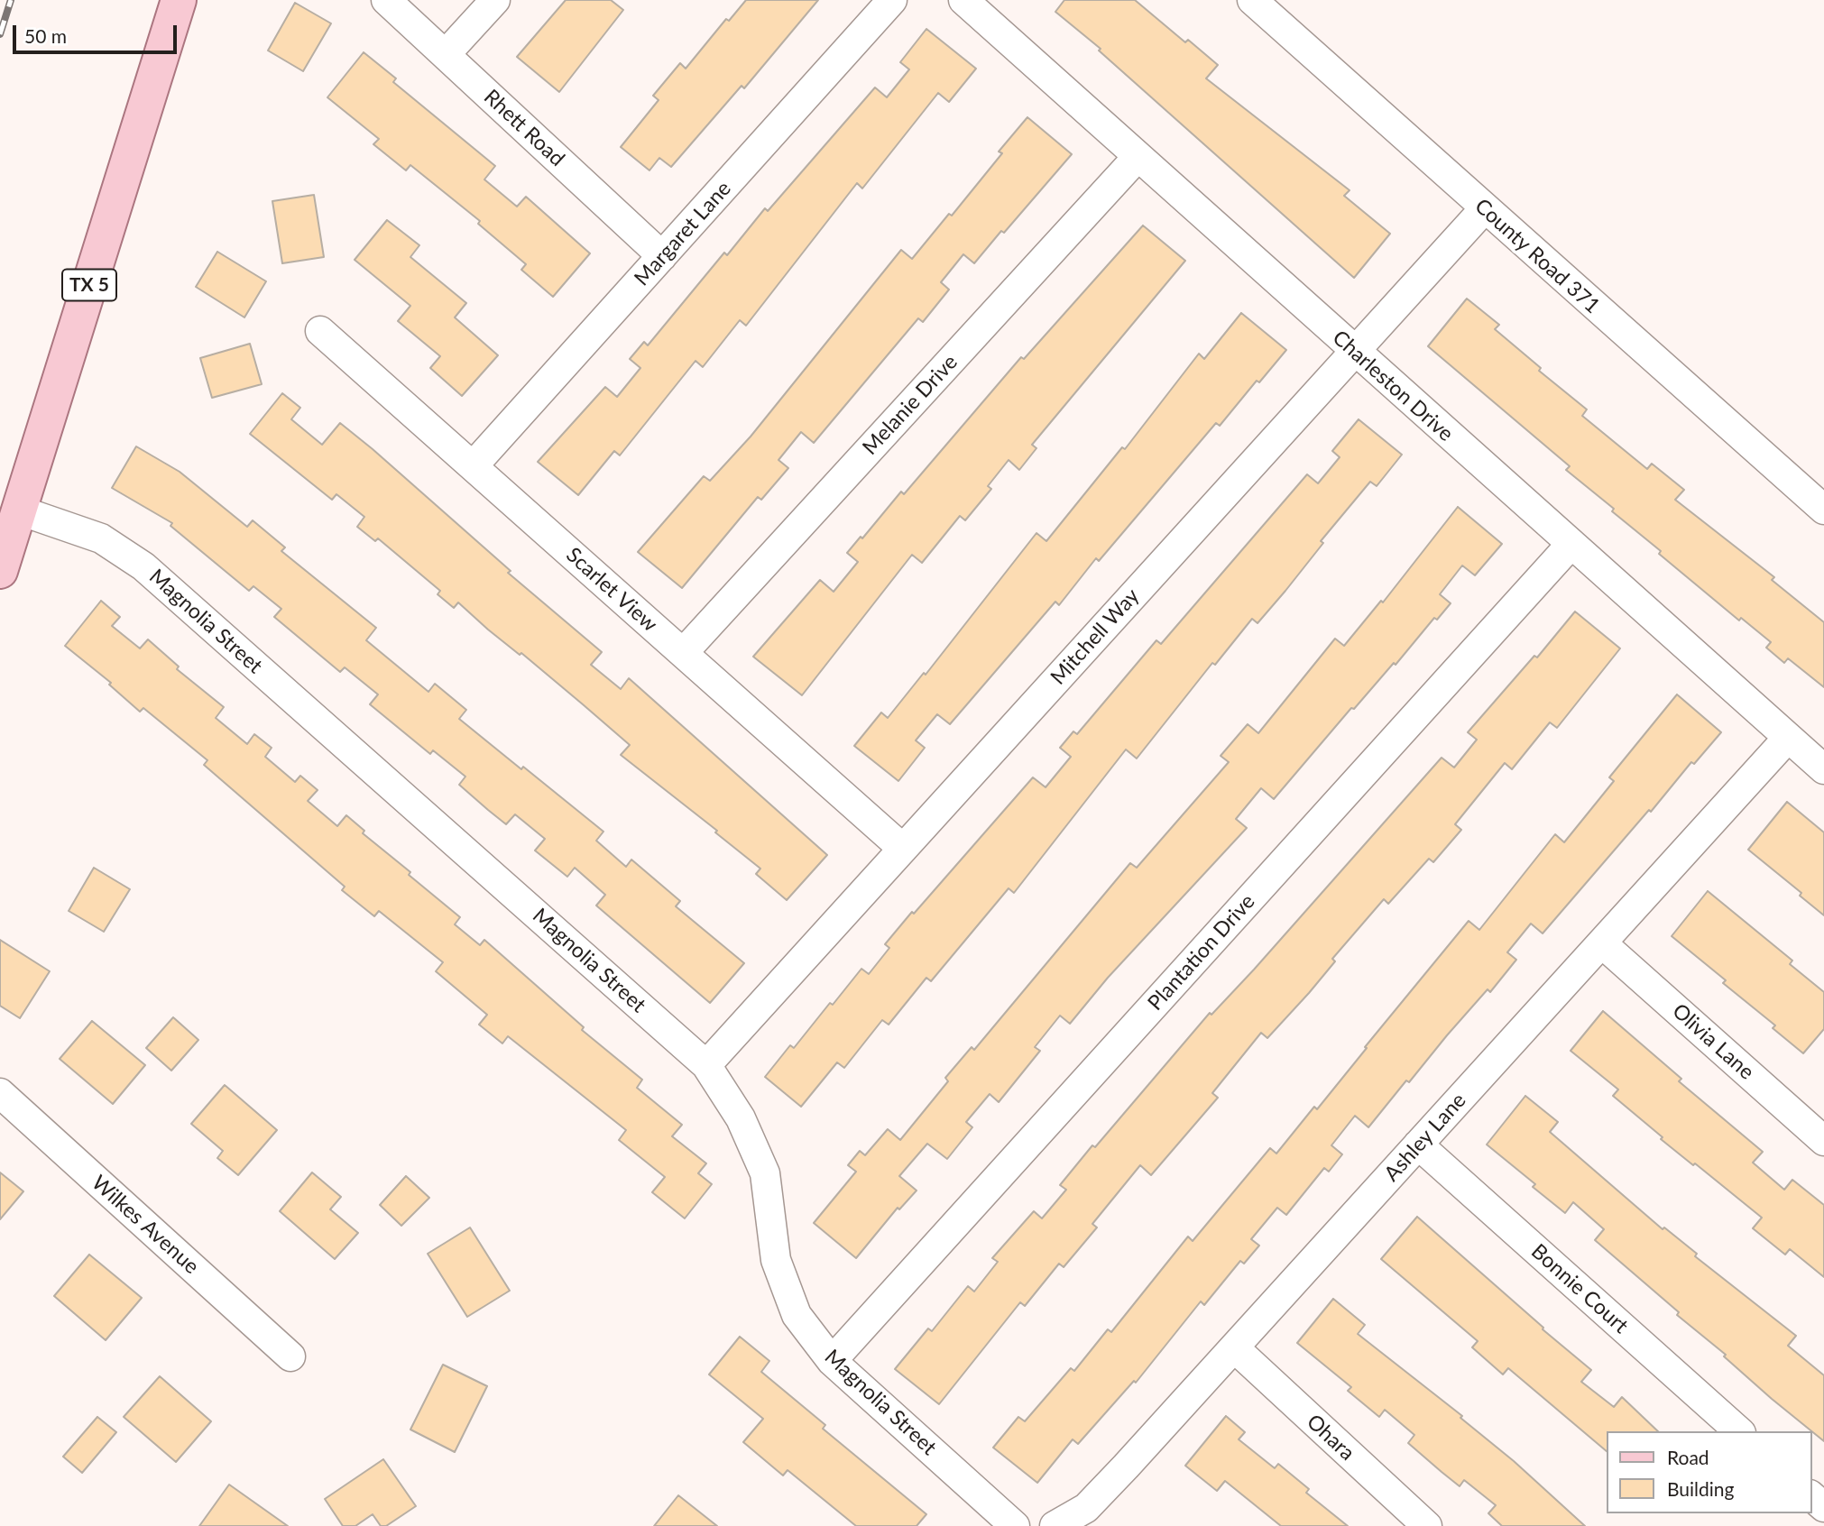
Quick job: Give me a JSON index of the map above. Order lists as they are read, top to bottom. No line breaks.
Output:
{"streets":{"main road":["TX 5"],"street":["Rhett Road","Margaret Lane","County Road 371","Charleston Drive","Melanie Drive","Scarlet View","Magnolia Street","Mitchell Way","Plantation Drive","Olivia Lane","Ashley Lane","Wilkes Avenue","Bonnie Court","Ohara"]},"crossings":[["Rhett Road","Margaret Lane"],["Margaret Lane","Scarlet View"],["County Road 371","Mitchell Way"],["TX 5","Magnolia Street"],["Charleston Drive","Melanie Drive"],["Charleston Drive","Mitchell Way"],["Charleston Drive","Plantation Drive"],["Charleston Drive","Ashley Lane"],["Melanie Drive","Scarlet View"],["Scarlet View","Mitchell Way"],["Magnolia Street","Mitchell Way"],["Magnolia Street","Plantation Drive"],["Olivia Lane","Ashley Lane"],["Ashley Lane","Bonnie Court"],["Ashley Lane","Ohara"]],"legend":["Road","Building"],"scale_bar":"50 m"}
